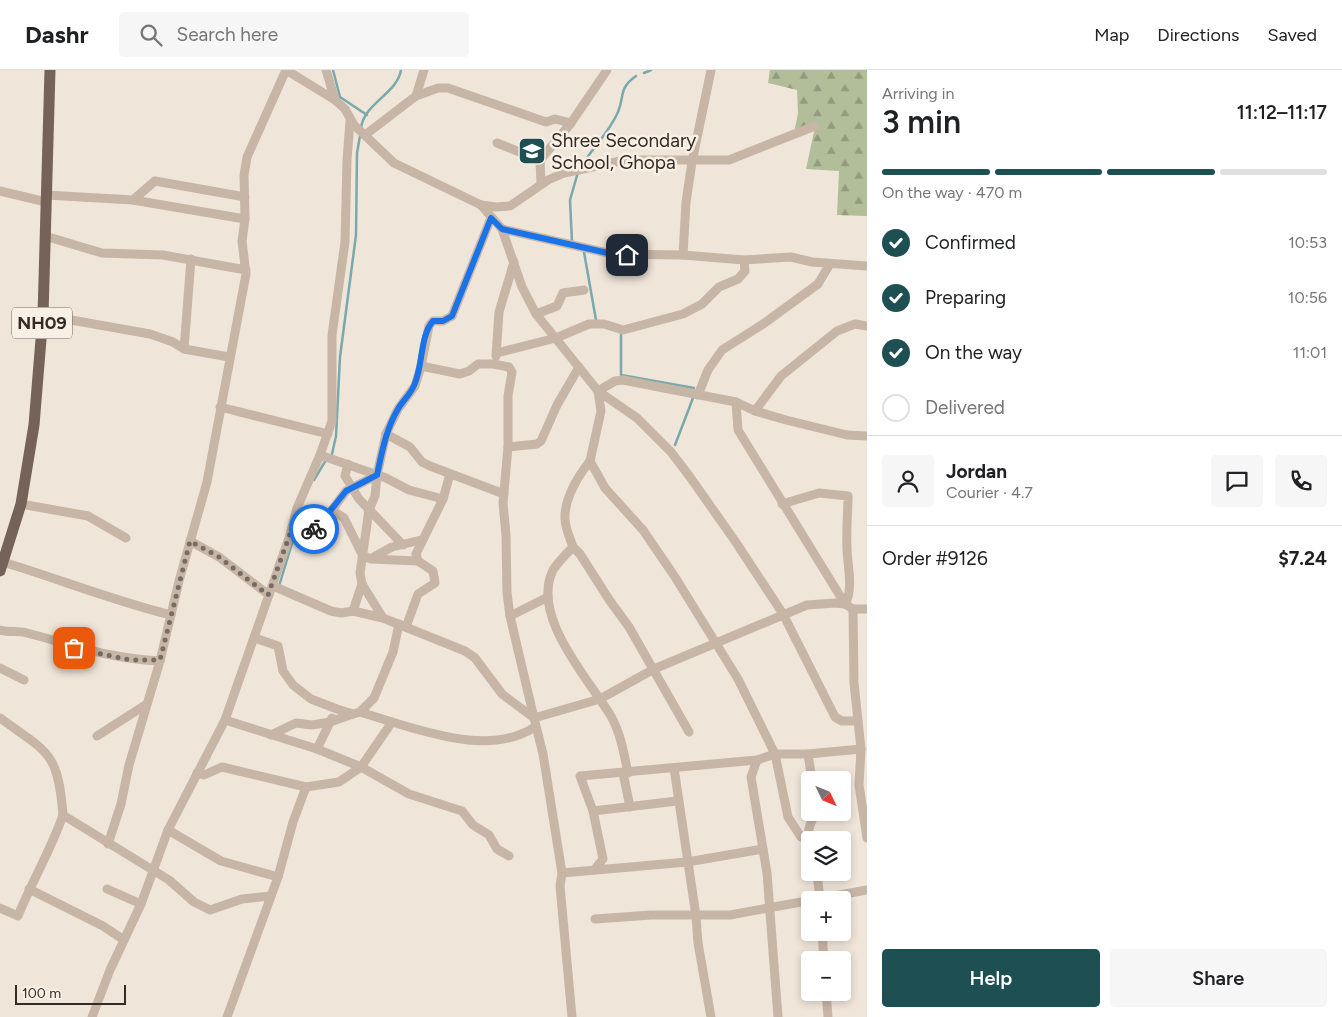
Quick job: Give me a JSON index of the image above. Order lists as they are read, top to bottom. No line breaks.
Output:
{"streets":{"main road":["NH09"]},"places":{"school or university":["Shree Secondary School, Ghopa"]},"scale_bar":"100 m","north":"bottom right","page":{"header":"Dashr","search":"Search here","nav":["Map","Directions","Saved"],"heading":["3 min","Arriving in","11:12–11:17"],"panel":["Jordan","Courier · 4.7","Order #9126","$7.24"],"bar":"On the way · 470 m","list":[["Confirmed","10:53"],["Preparing","10:56"],["On the way","11:01"],"Delivered"],"map_buttons":["+","−"],"buttons":["Help","Share"],"scale":"100 m"}}
